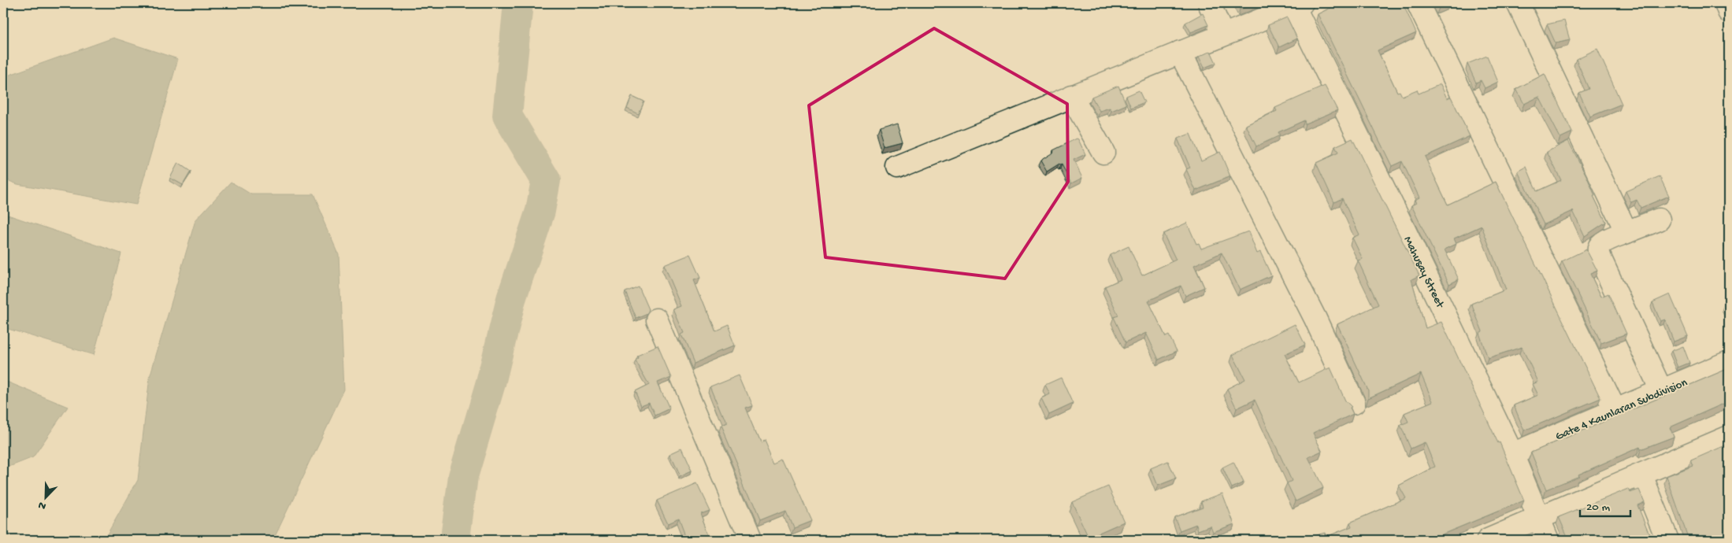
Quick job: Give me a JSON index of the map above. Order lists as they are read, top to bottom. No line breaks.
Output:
{"streets":{"street":["Mahusay Street","Gate 4 Kaunlaran Subdivision"]},"crossings":[["Mahusay Street","Gate 4 Kaunlaran Subdivision"]],"scale_bar":"20 m","north":"bottom left"}
